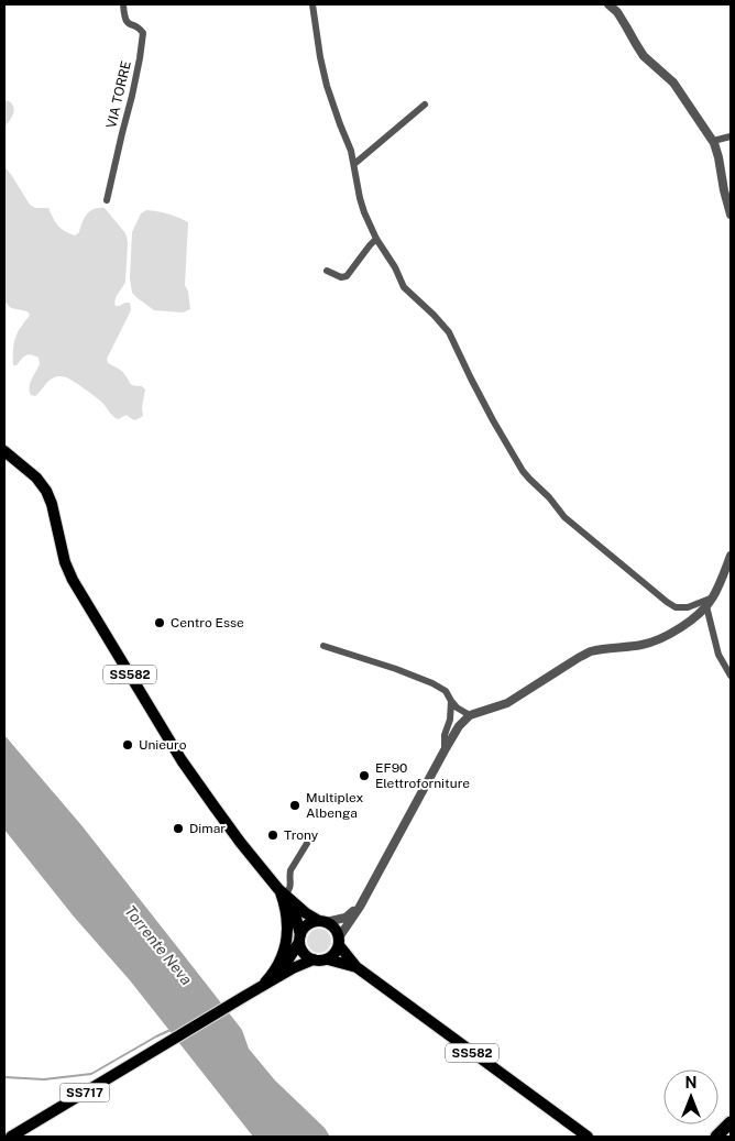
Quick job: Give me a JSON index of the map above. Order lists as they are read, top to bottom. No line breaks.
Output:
{"streets":{"main road":["SS582","SS717"],"street":["VIA TORRE"]},"crossings":[["SS582","SS717"]],"water":["Torrente Neva"],"places":["Centro Esse","Unieuro","EF90 Elettroforniture","Multiplex Albenga","Dimar","Trony"],"north":"top"}
